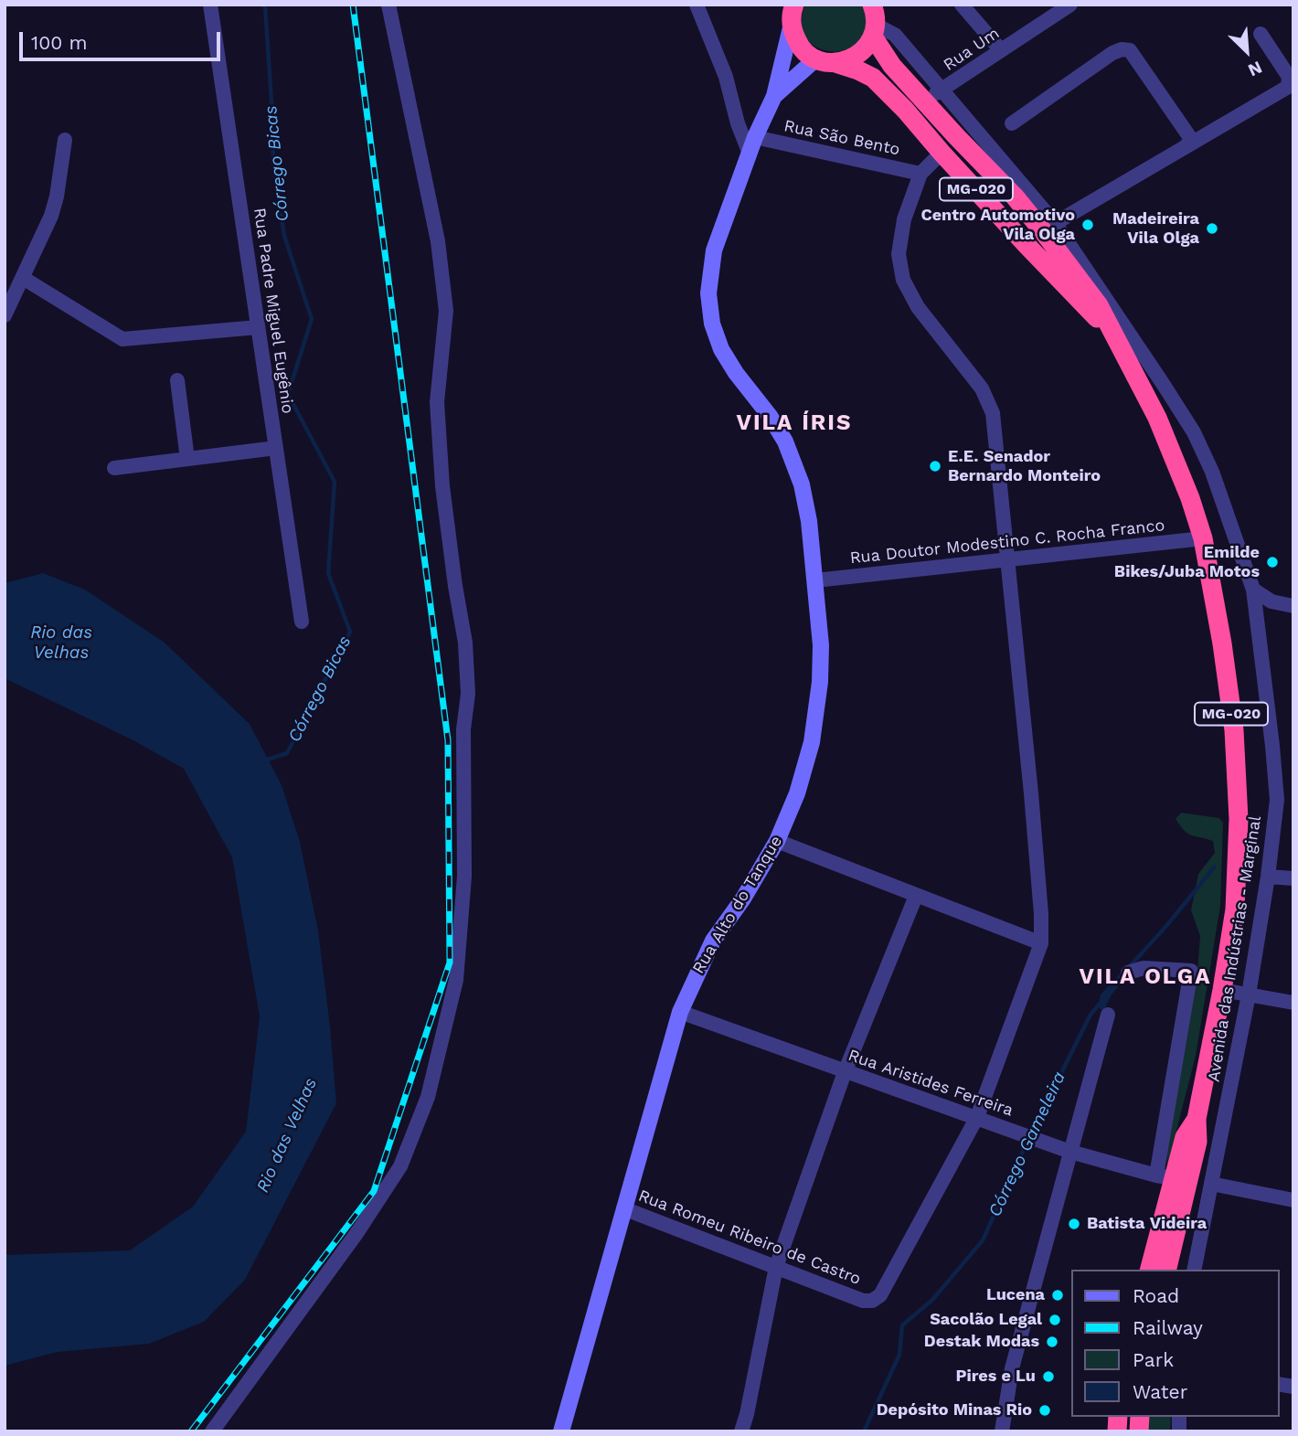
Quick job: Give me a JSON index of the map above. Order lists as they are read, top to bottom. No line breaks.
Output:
{"streets":{"highway":["MG-020"],"main road":["Rua Alto do Tanque"],"street":["Rua Um","Rua São Bento","Rua Padre Miguel Eugênio","Rua Doutor Modestino C. Rocha Franco","Avenida das Indústrias - Marginal","Rua Aristides Ferreira","Rua Romeu Ribeiro de Castro"]},"crossings":[["Rua Um","MG-020"],["Rua São Bento","Rua Alto do Tanque"],["MG-020","Rua Doutor Modestino C. Rocha Franco"],["MG-020","Rua Alto do Tanque"],["MG-020","Avenida das Indústrias - Marginal"],["MG-020","Rua Aristides Ferreira"],["Rua Doutor Modestino C. Rocha Franco","Rua Alto do Tanque"],["Rua Alto do Tanque","Rua Aristides Ferreira"],["Rua Alto do Tanque","Rua Romeu Ribeiro de Castro"],["Rua Aristides Ferreira","Rua Romeu Ribeiro de Castro"]],"districts":["VILA ÍRIS","VILA OLGA"],"water":["Córrego Bicas","Rio das Velhas","Córrego Gameleira"],"places":["Centro Automotivo Vila Olga","Madeireira Vila Olga","E.E. Senador Bernardo Monteiro","Emilde Bikes/Juba Motos","Batista Videira","Lucena","Sacolão Legal","Destak Modas","Pires e Lu","Depósito Minas Rio"],"legend":["Road","Railway","Park","Water"],"scale_bar":"100 m","north":"bottom right"}
